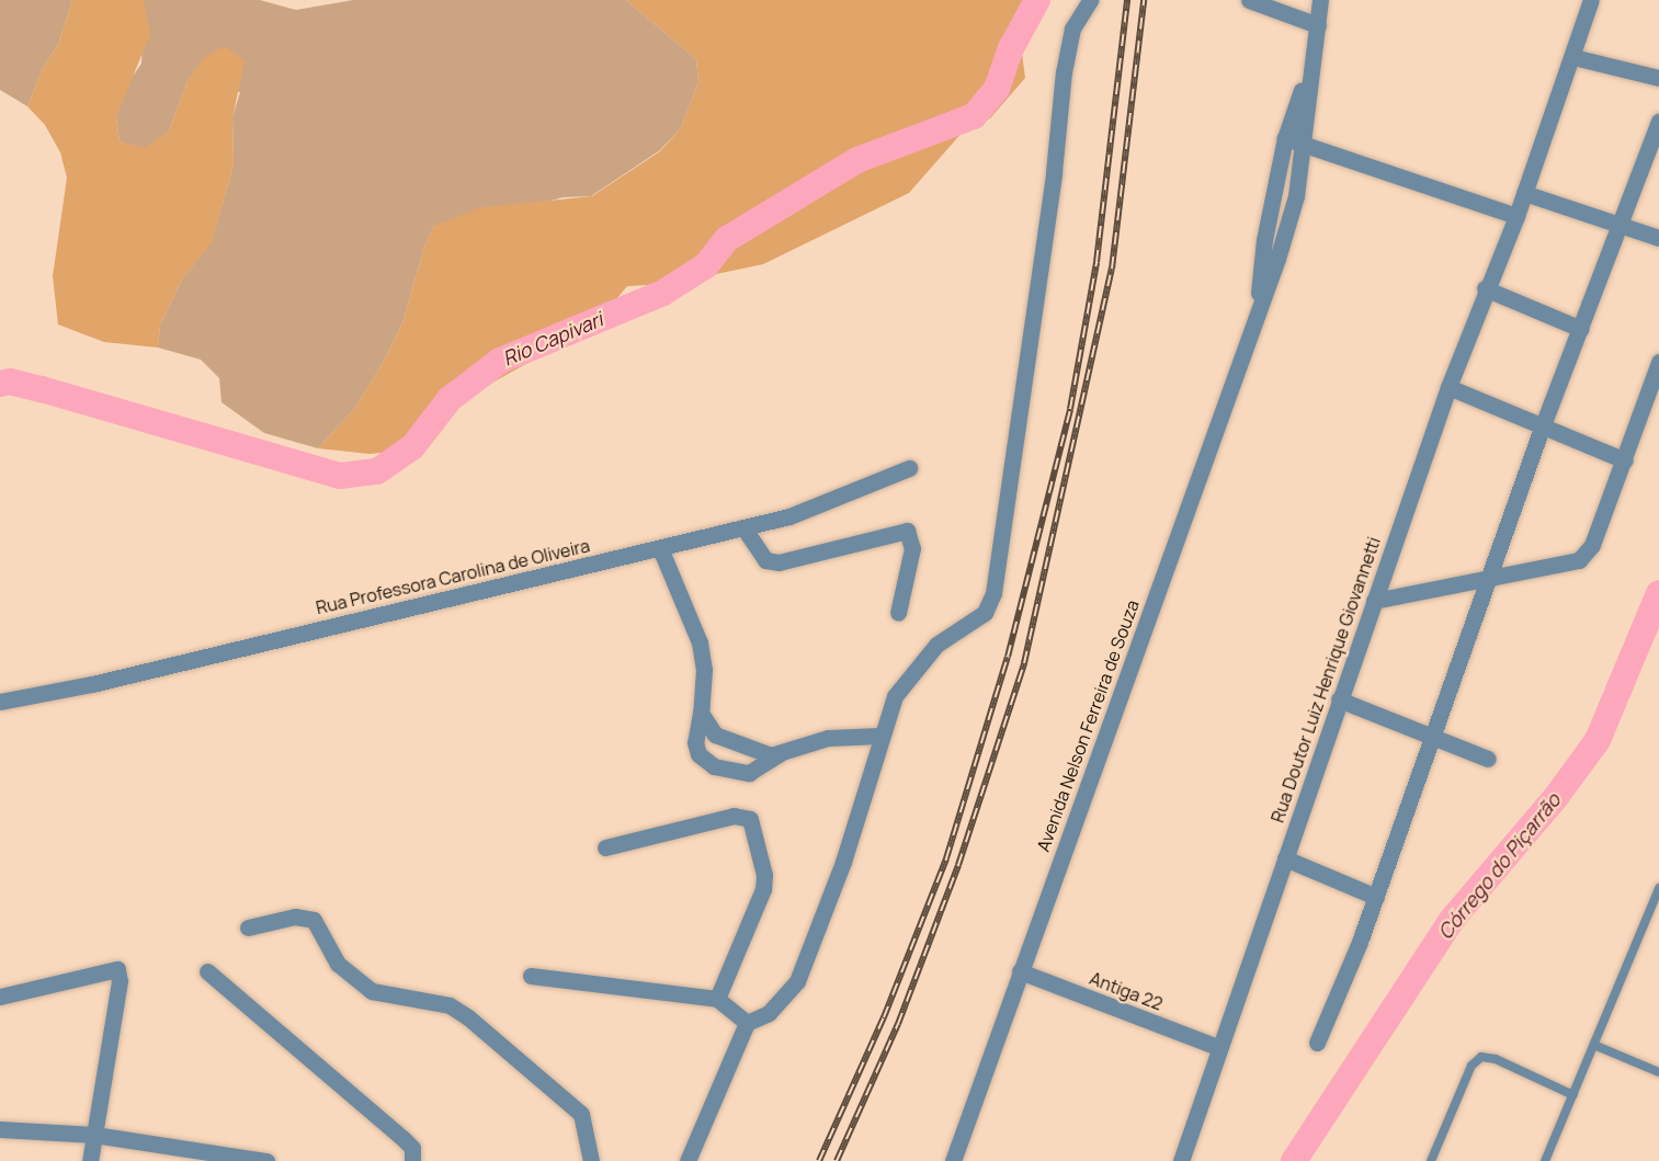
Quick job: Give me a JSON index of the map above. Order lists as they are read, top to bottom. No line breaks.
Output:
{"streets":{"street":["Rua Professora Carolina de Oliveira","Rua Doutor Luiz Henrique Giovannetti","Avenida Nelson Ferreira de Souza","Antiga 22"]},"crossings":[["Rua Doutor Luiz Henrique Giovannetti","Antiga 22"],["Avenida Nelson Ferreira de Souza","Antiga 22"]],"water":["Rio Capivari","Córrego do Piçarrão"]}
